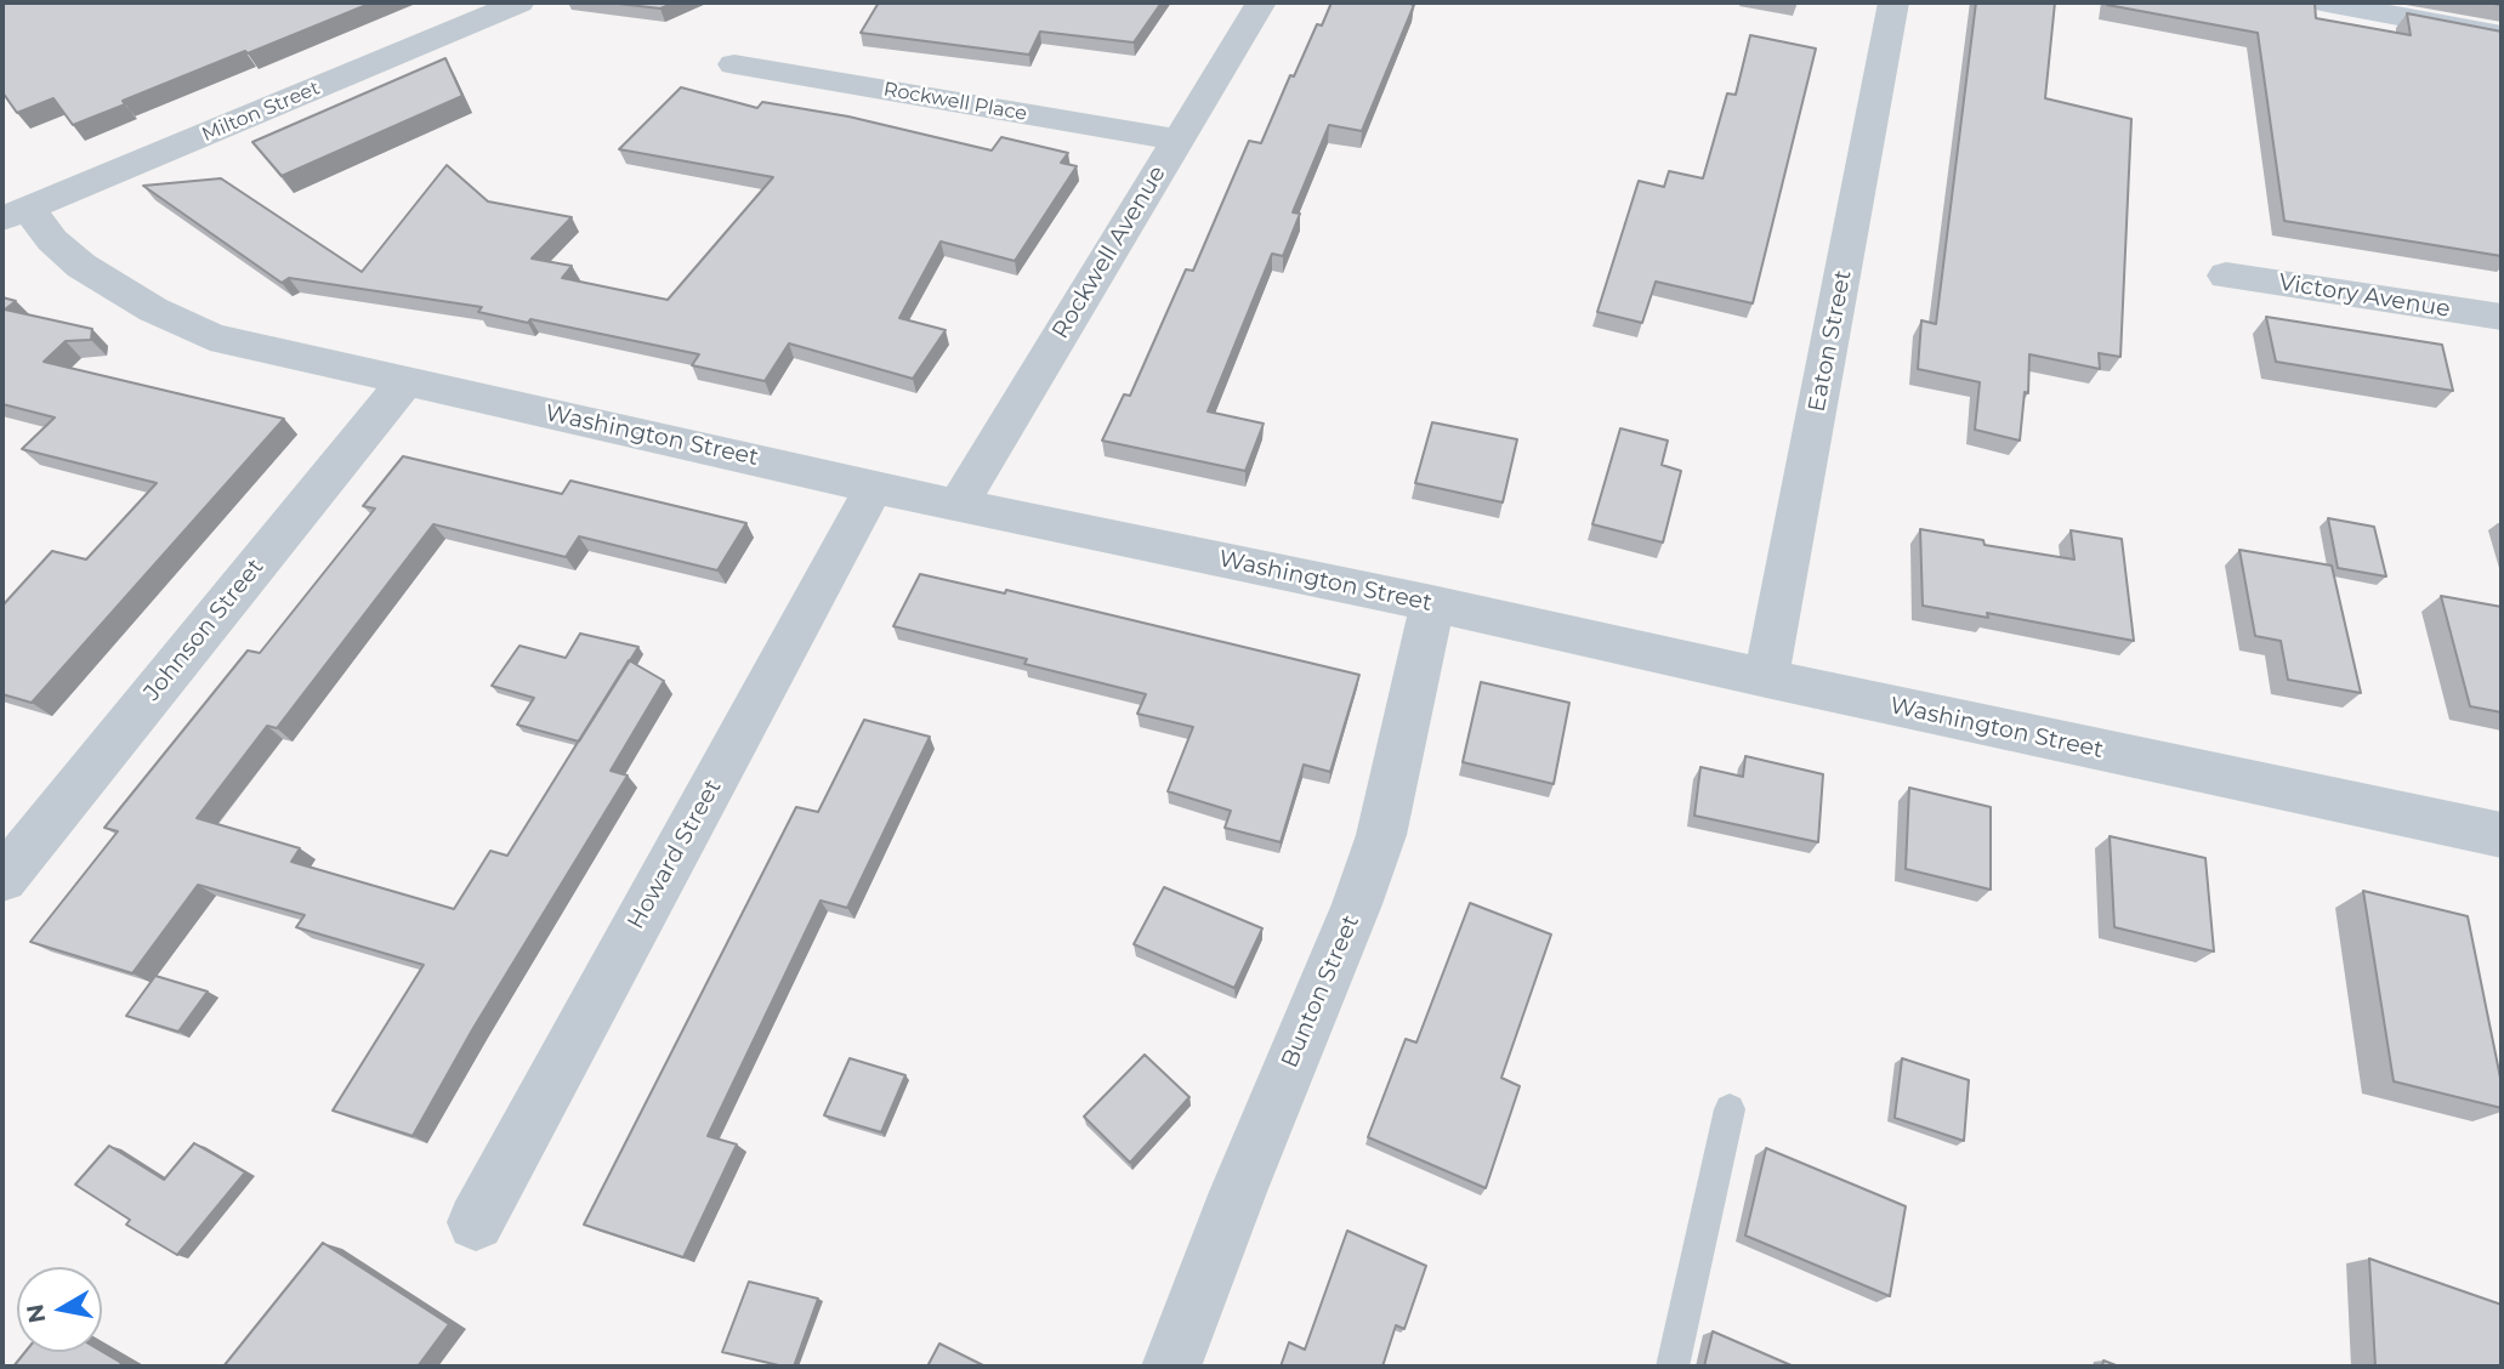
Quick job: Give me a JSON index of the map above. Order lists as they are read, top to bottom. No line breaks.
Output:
{"streets":{"street":["Rockwell Place","Milton Street","Rockwell Avenue","Victory Avenue","Eaton Street","Washington Street","Johnson Street","Howard Street","Bunton Street"]},"crossings":[["Rockwell Place","Rockwell Avenue"],["Milton Street","Washington Street"],["Rockwell Avenue","Washington Street"],["Eaton Street","Washington Street"],["Washington Street","Johnson Street"],["Washington Street","Howard Street"],["Washington Street","Bunton Street"]],"north":"left"}
